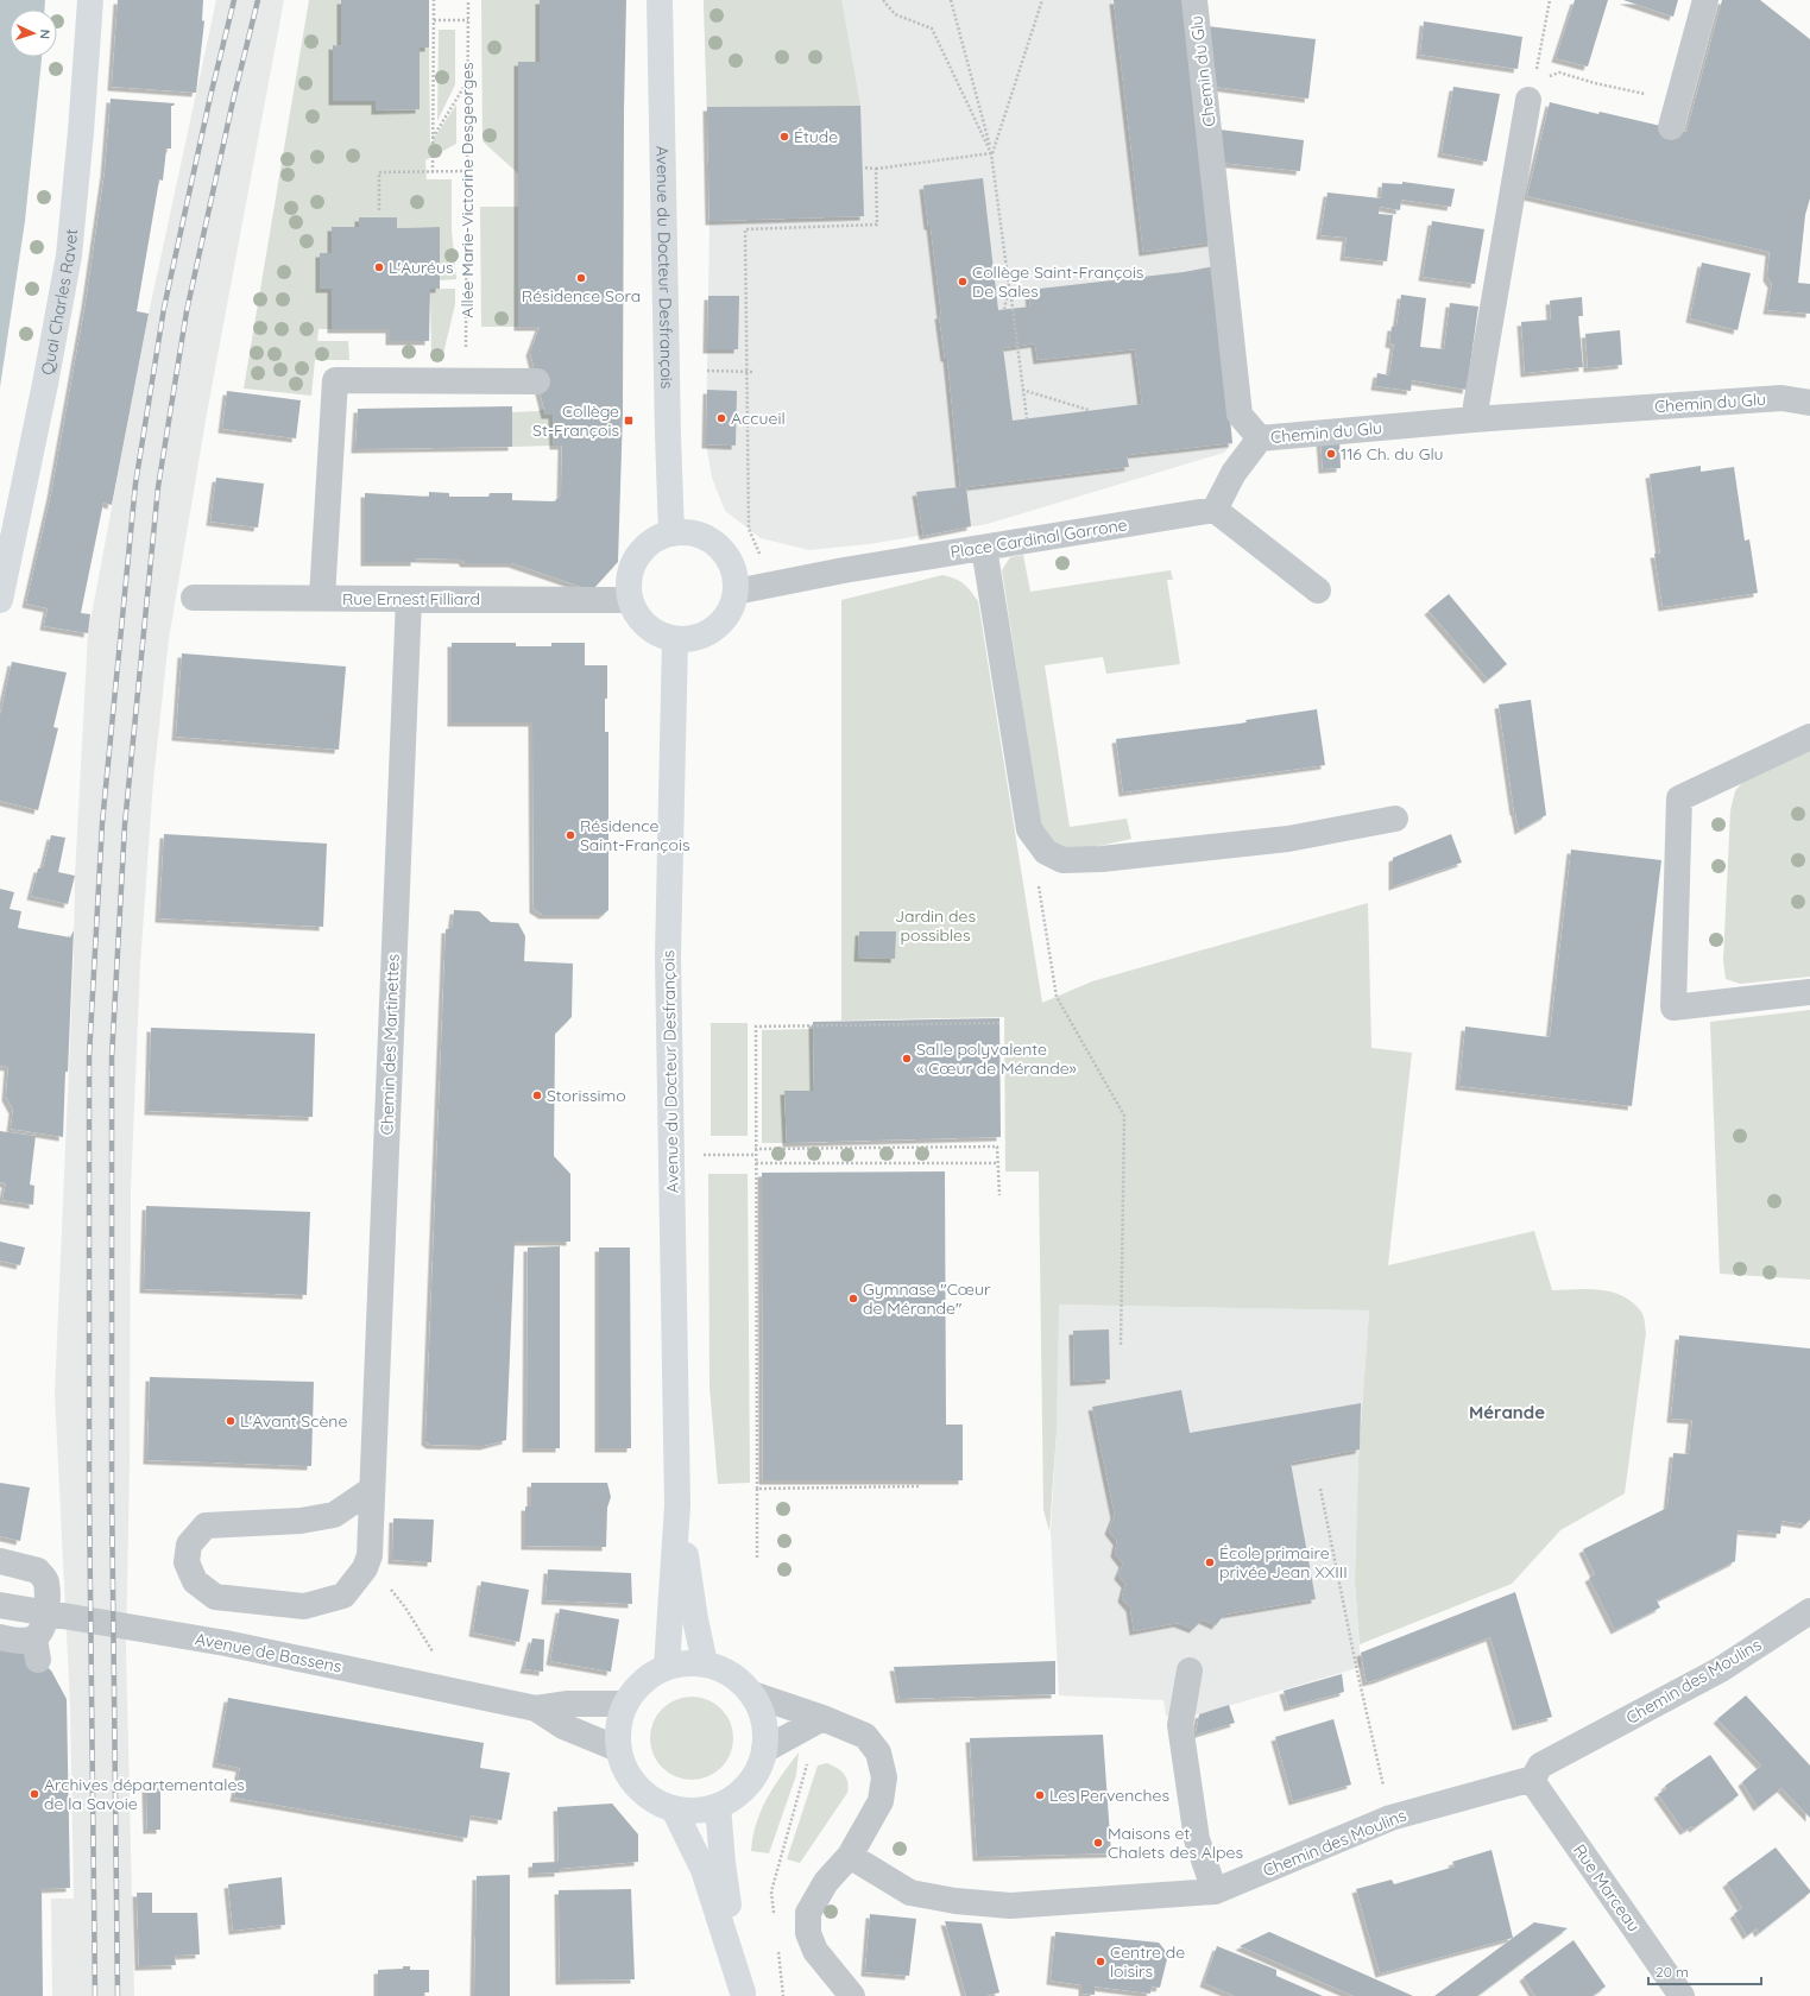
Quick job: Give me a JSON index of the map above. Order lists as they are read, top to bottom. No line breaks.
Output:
{"streets":{"main road":["Avenue du Docteur Desfrançois","Quai Charles Ravet"],"street":["Chemin du Glu","Place Cardinal Garrone","Rue Ernest Filliard","Chemin des Martinettes","Avenue de Bassens","Chemin des Moulins","Rue Marceau"],"path":["Allée Marie-Victorine Desgeorges"]},"crossings":[["Avenue du Docteur Desfrançois","Place Cardinal Garrone"],["Avenue du Docteur Desfrançois","Rue Ernest Filliard"],["Place Cardinal Garrone","Rue Ernest Filliard"],["Rue Ernest Filliard","Chemin des Martinettes"],["Chemin des Moulins","Rue Marceau"]],"districts":["Mérande"],"parks":["Jardin des possibles"],"places":{"other":["Étude","L'Auréus","Résidence Sora","Collège Saint-François De Sales","Accueil","116 Ch. du Glu","Résidence Saint-François","Salle polyvalente « Cœur de Mérande»","Storissimo","Gymnase \"Cœur de Mérande\"","L'Avant Scène","École primaire privée Jean XXIII","Archives départementales de la Savoie","Les Pervenches","Maisons et Chalets des Alpes","Centre de loisirs"],"transit":["Collège St-François"]},"scale_bar":"20 m","north":"right"}
